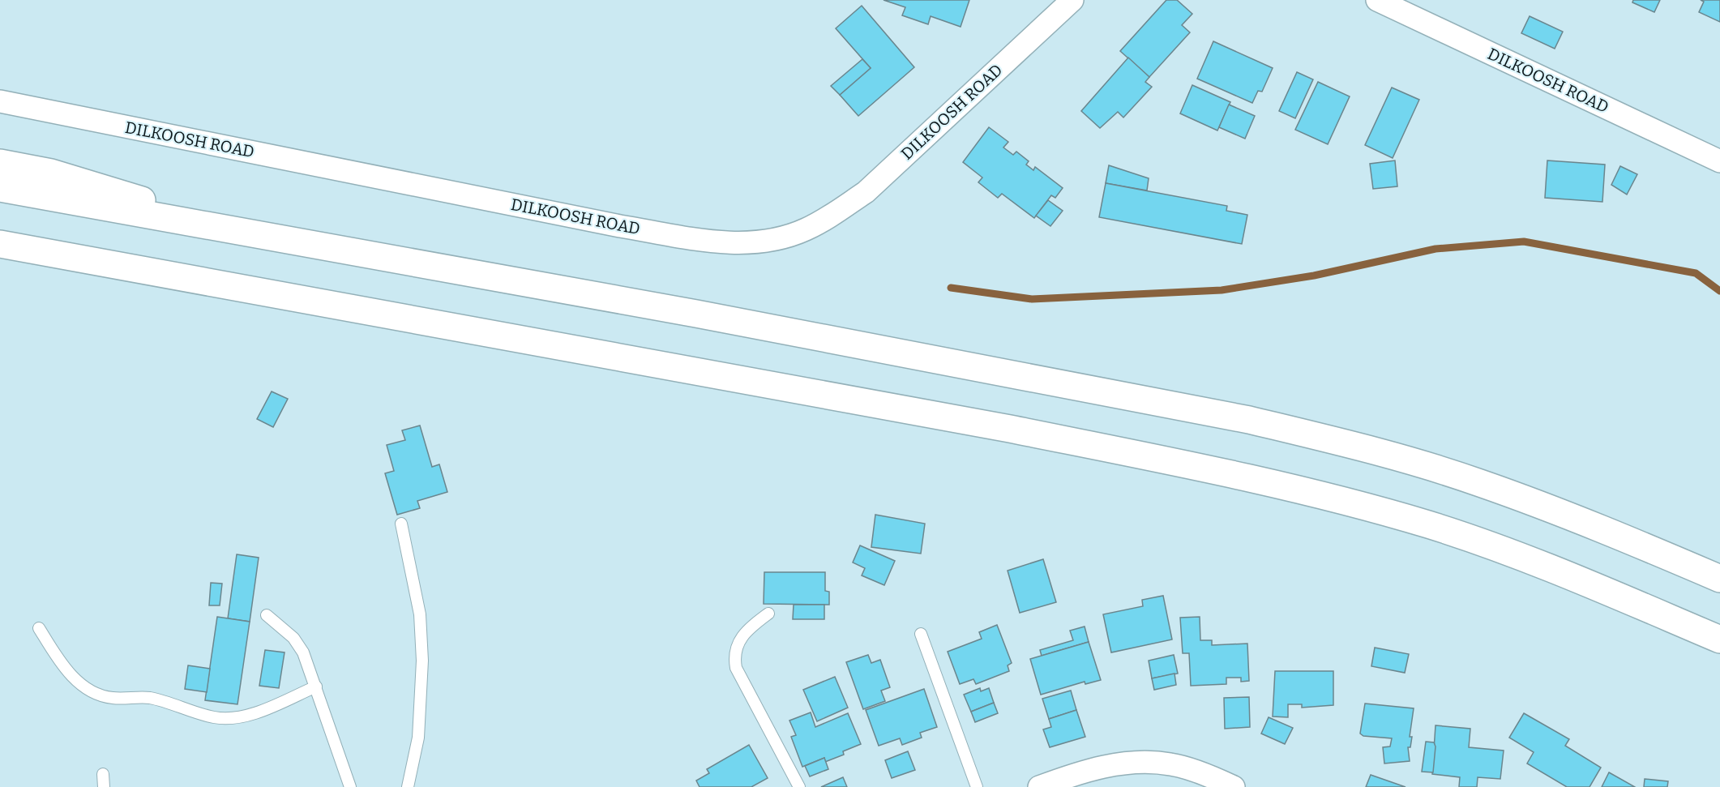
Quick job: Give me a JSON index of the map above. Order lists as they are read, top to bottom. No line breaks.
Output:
{"streets":{"street":["DILKOOSH ROAD"]}}
